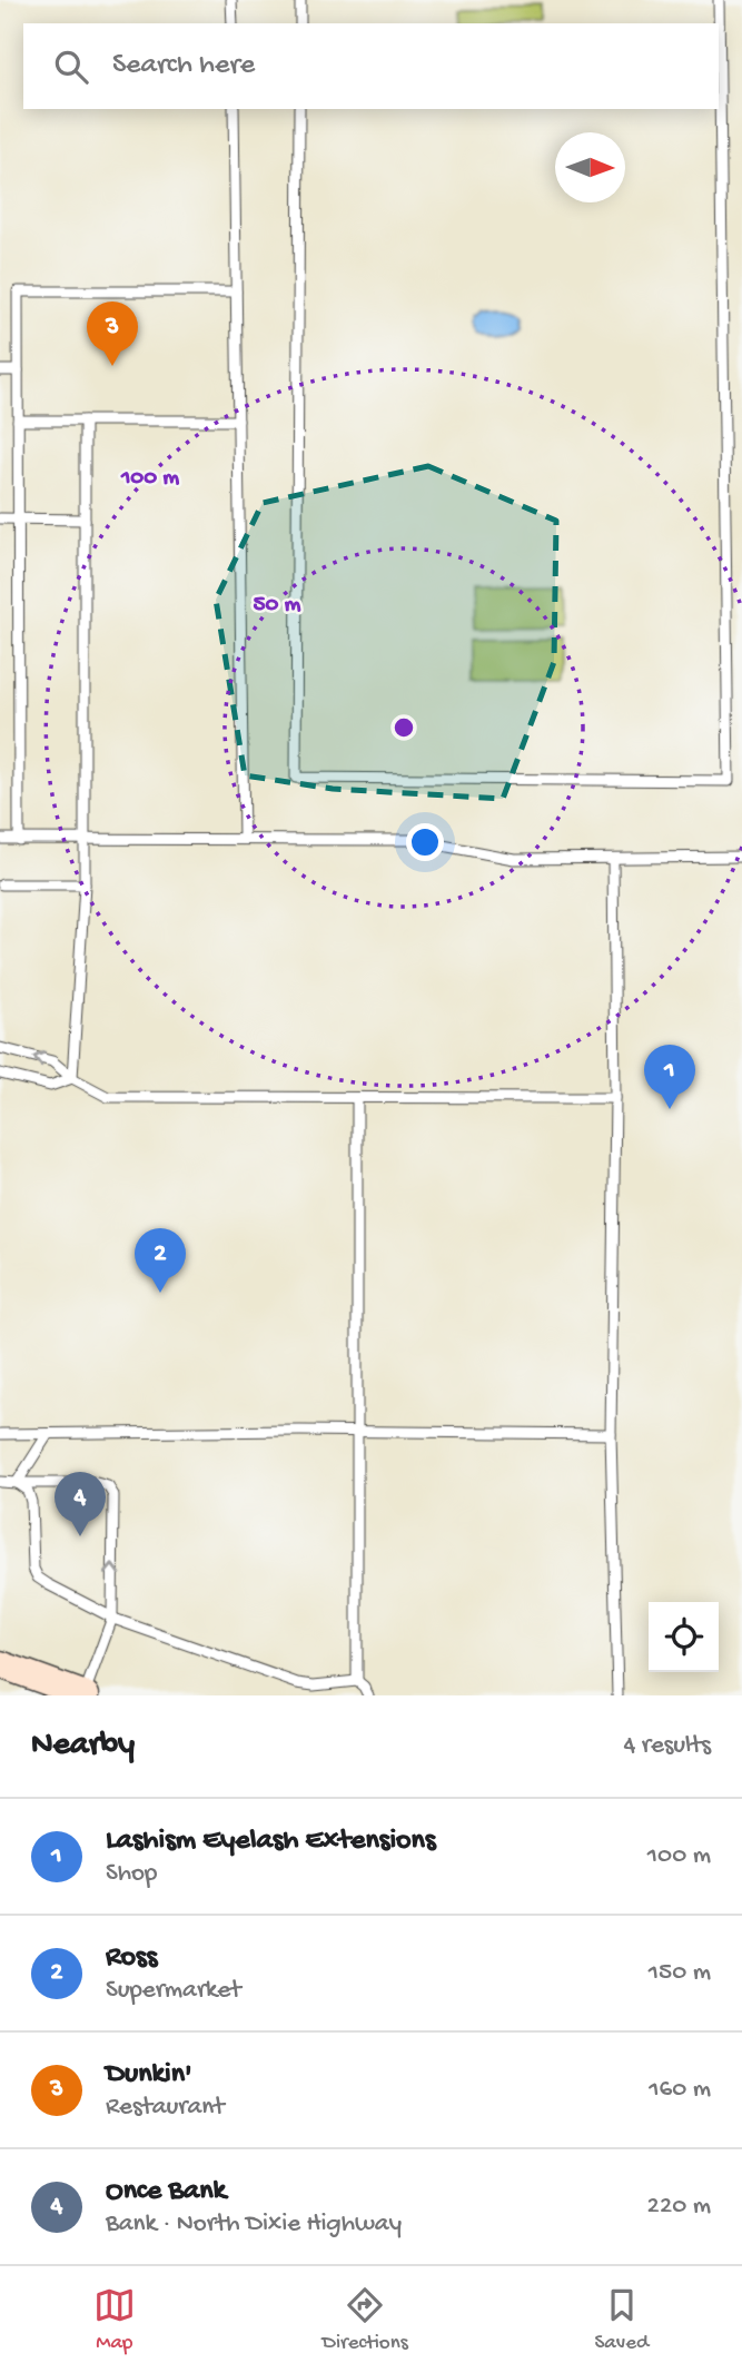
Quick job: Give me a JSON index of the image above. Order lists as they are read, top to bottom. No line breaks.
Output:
{"north":"right","page":{"search":"Search here","pins":["3","1","2","4"],"heading":["Nearby","4 results"],"list":[{"mark":"1","name":"Lashism Eyelash Extensions","note":"Shop","value":"100 m"},{"mark":"2","name":"Ross","note":"Supermarket","value":"150 m"},{"mark":"3","name":"Dunkin'","note":"Restaurant","value":"160 m"},{"mark":"4","name":"Once Bank","note":"Bank · North Dixie Highway","value":"220 m"}],"nav":["Map","Directions","Saved"]},"rings":["100 m","50 m"]}
